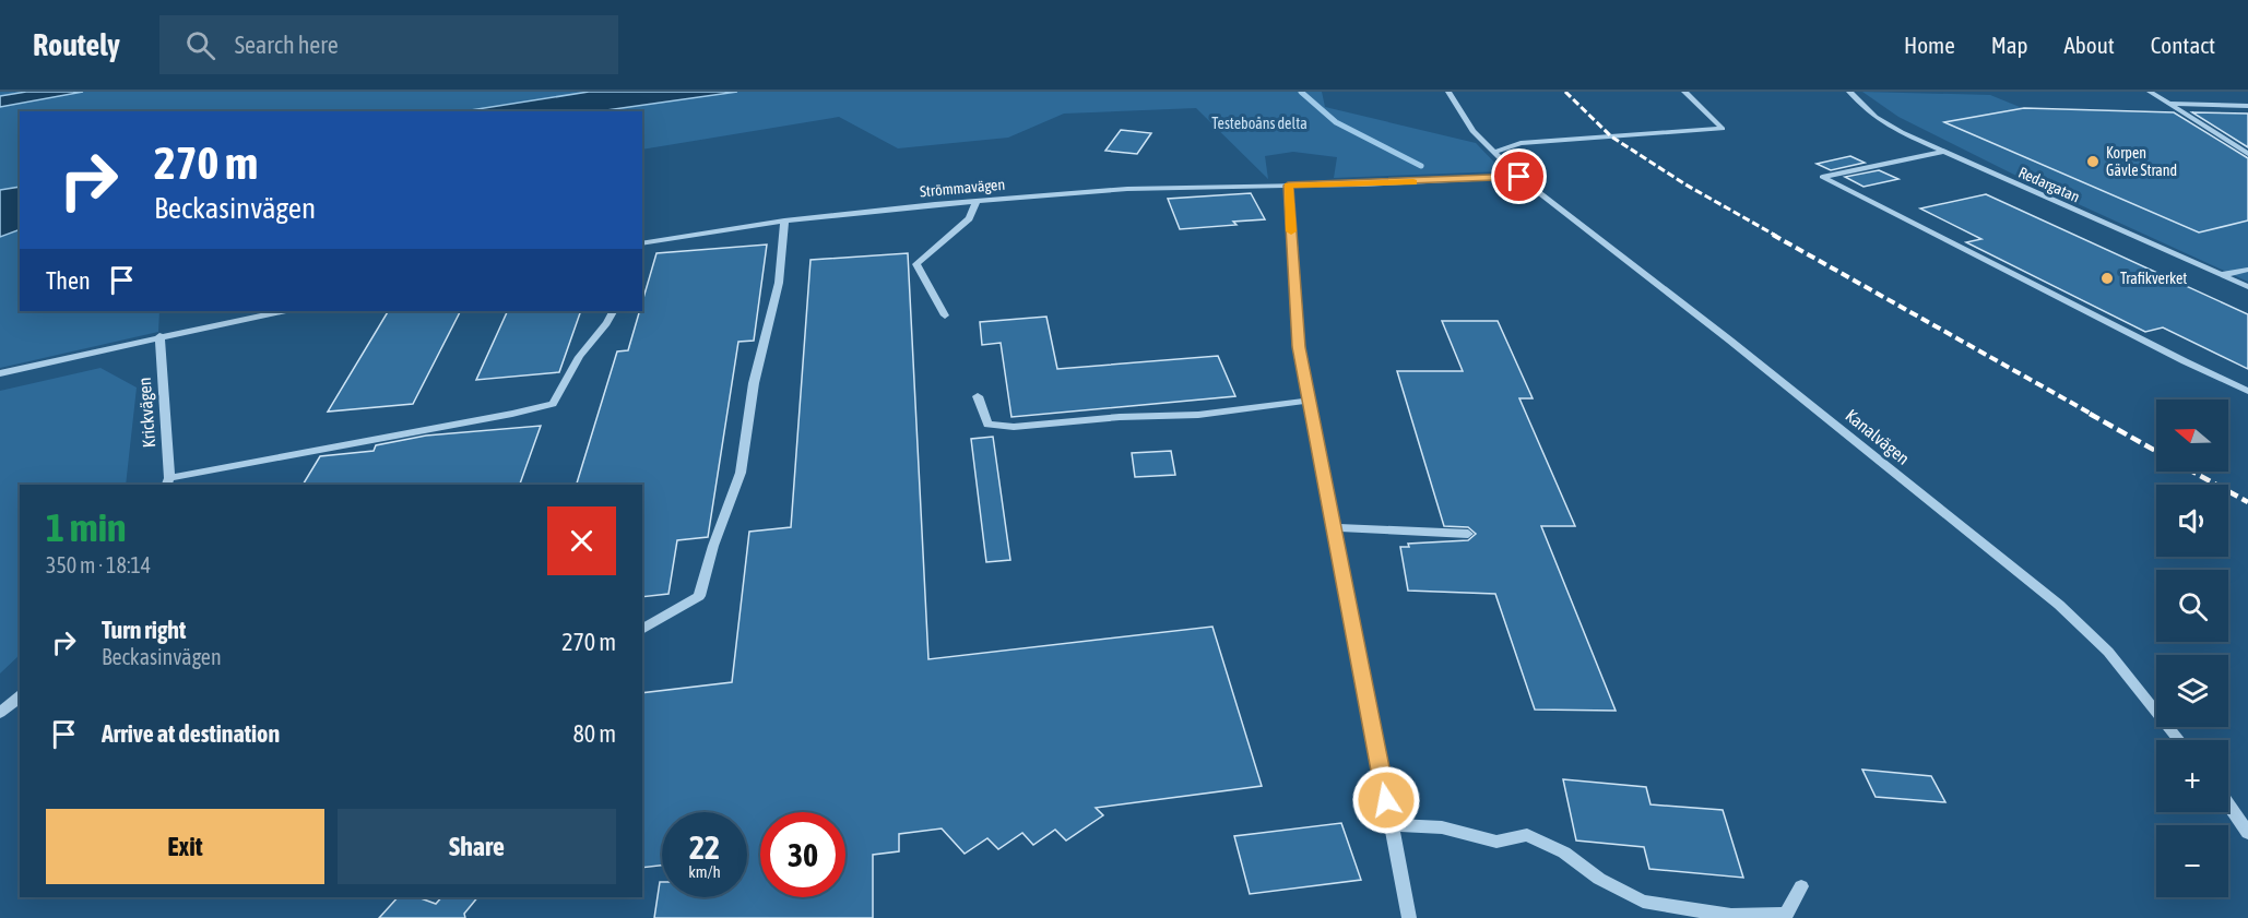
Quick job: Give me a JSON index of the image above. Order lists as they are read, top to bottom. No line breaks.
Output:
{"streets":{"street":["Redargatan","Strömmavägen","Krickvägen","Kanalvägen"]},"crossings":[["Strömmavägen","Kanalvägen"]],"parks":["Testeboåns delta"],"places":["Korpen Gävle Strand","Trafikverket"],"north":"left","page":{"header":"Routely","search":"Search here","nav":["Home","Map","About","Contact"],"turn":["270 m","Beckasinvägen"],"then":"Then","map_buttons":["+","−"],"heading":["1 min","350 m · 18:14"],"list":[{"name":"Turn right","note":"Beckasinvägen","value":"270 m"},{"name":"Arrive at destination","value":"80 m"}],"buttons":["Exit","Share"],"speed":"22 km/h","limit":"30"}}
